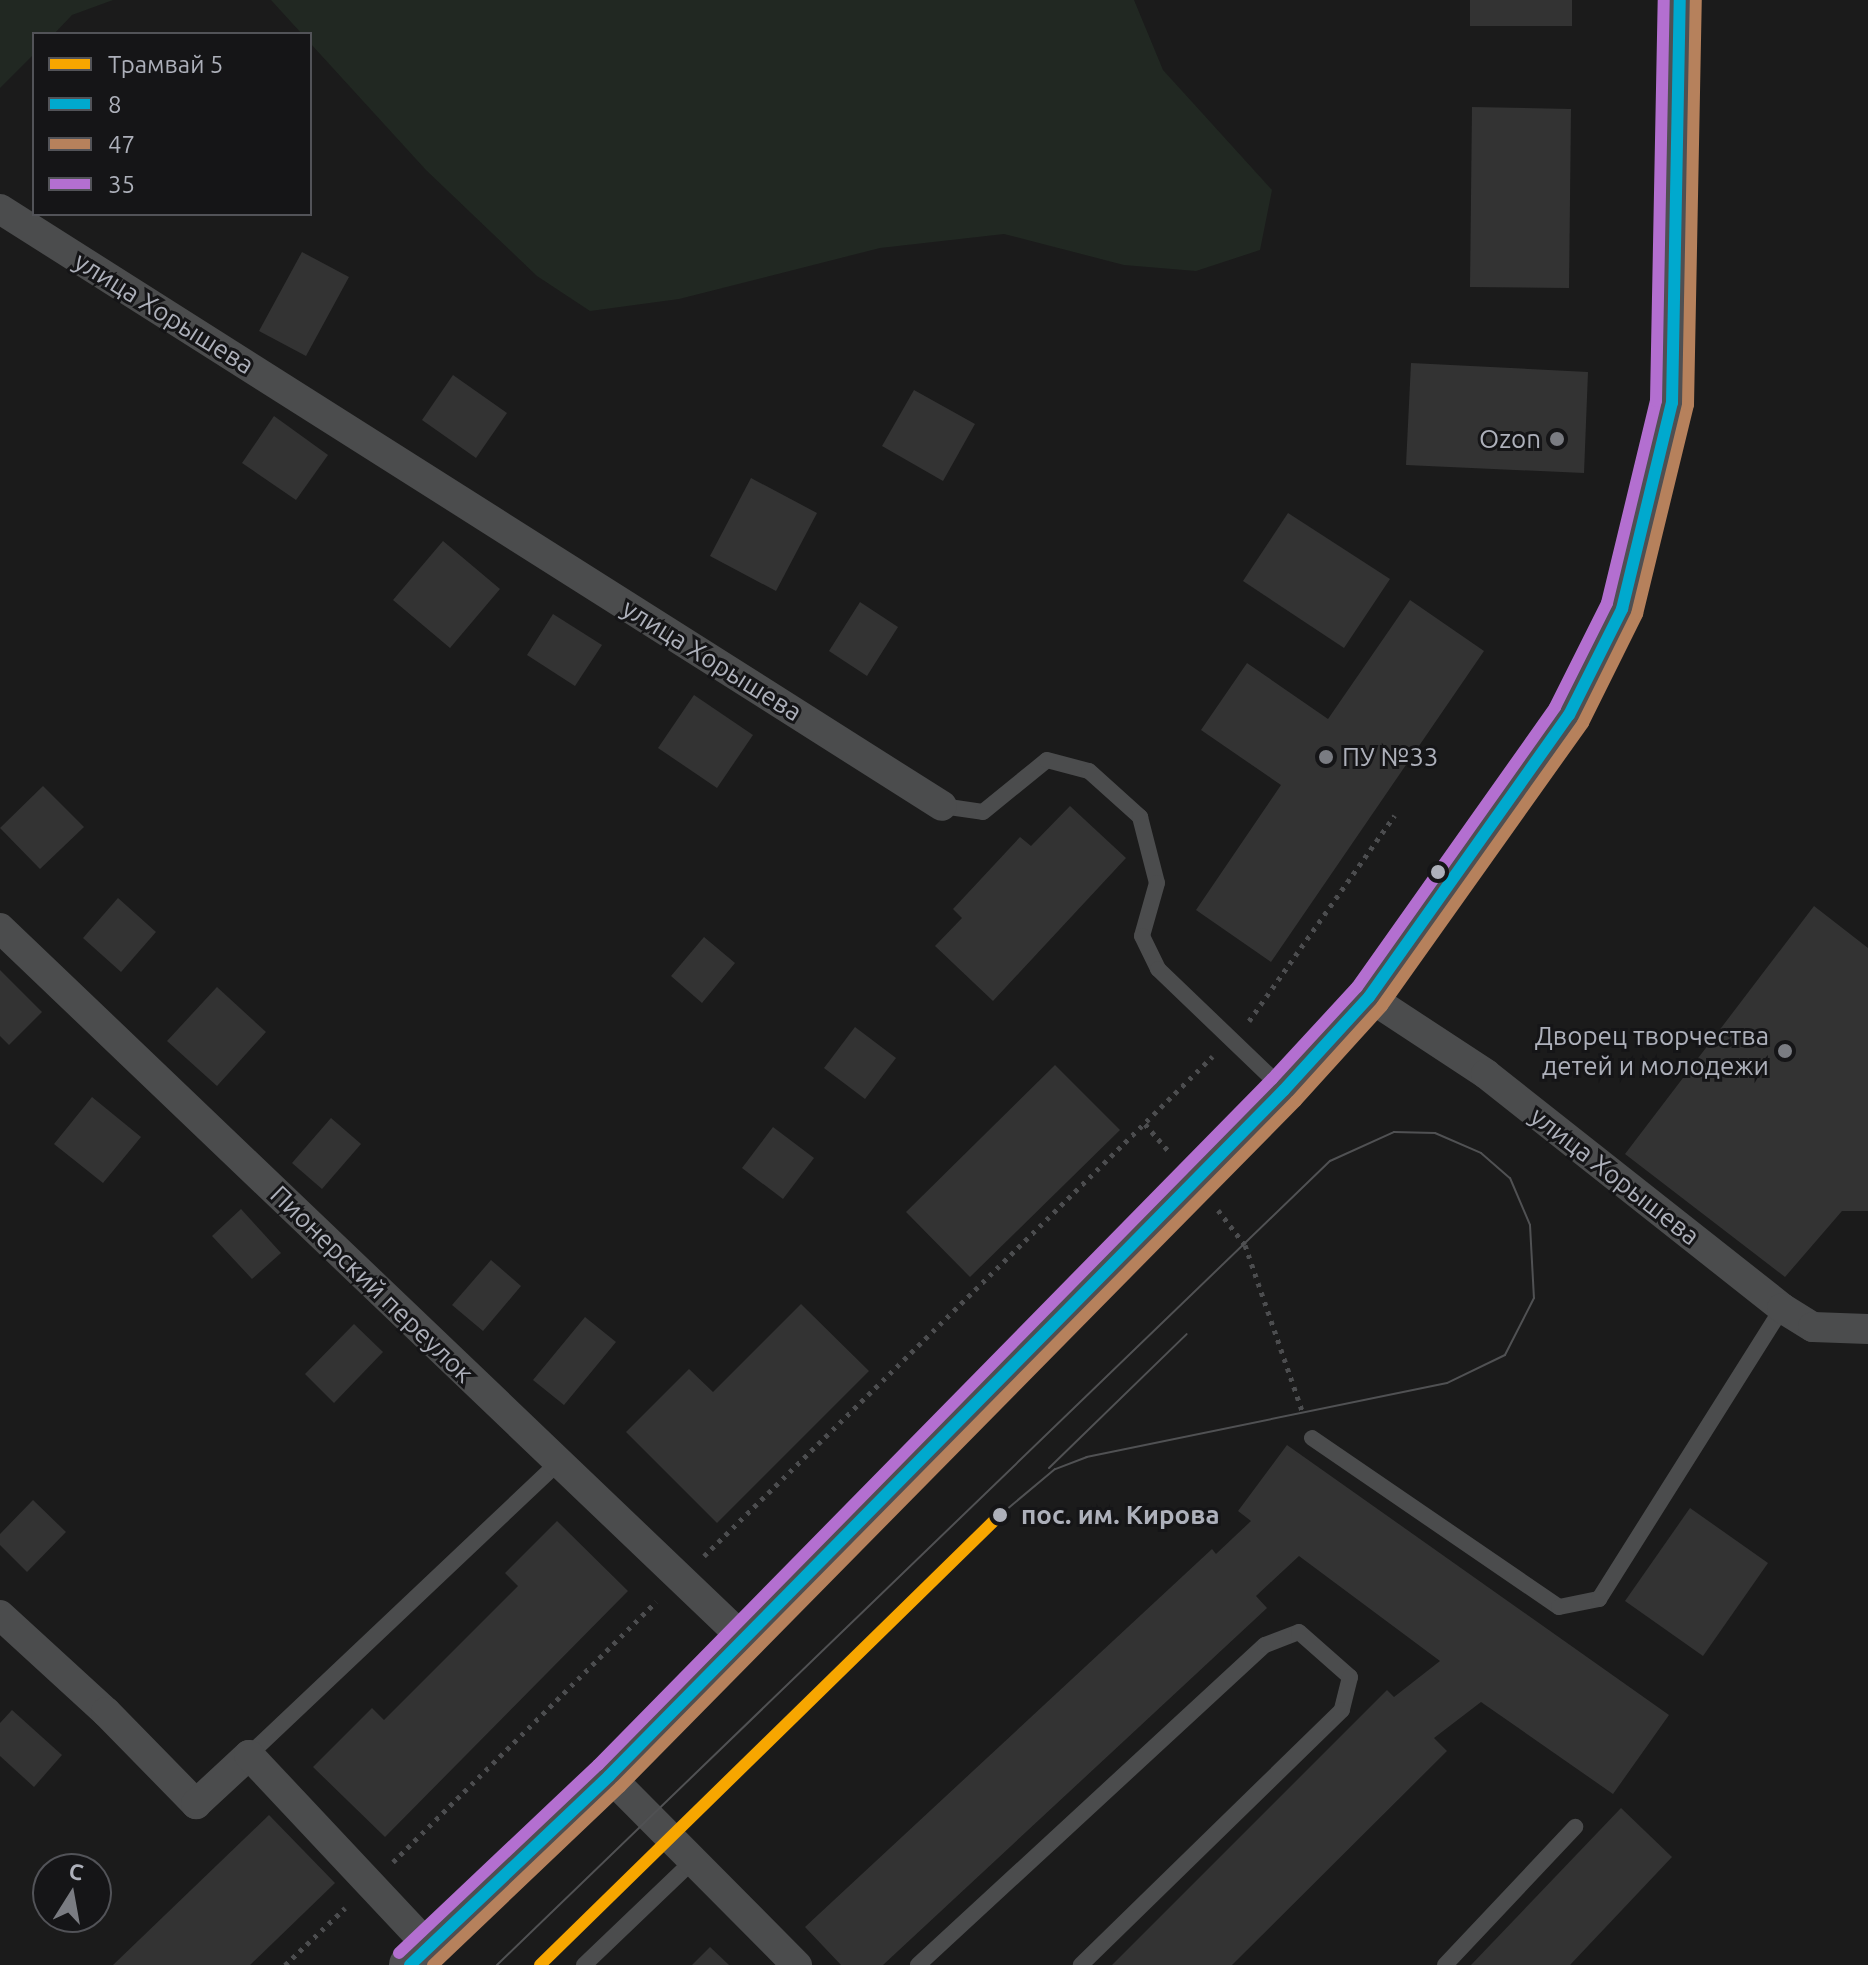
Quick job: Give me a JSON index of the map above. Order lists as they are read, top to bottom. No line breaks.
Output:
{"streets":{"street":["улица Хорышева","Пионерский переулок"]},"places":["Ozon","ПУ №33","Дворец творчества детей и молодежи","пос. им. Кирова"],"lines":["transit line 8","transit line 47","transit line 35","tram line 5"],"legend":["Трамвай 5","8","47","35"],"north":"top"}
